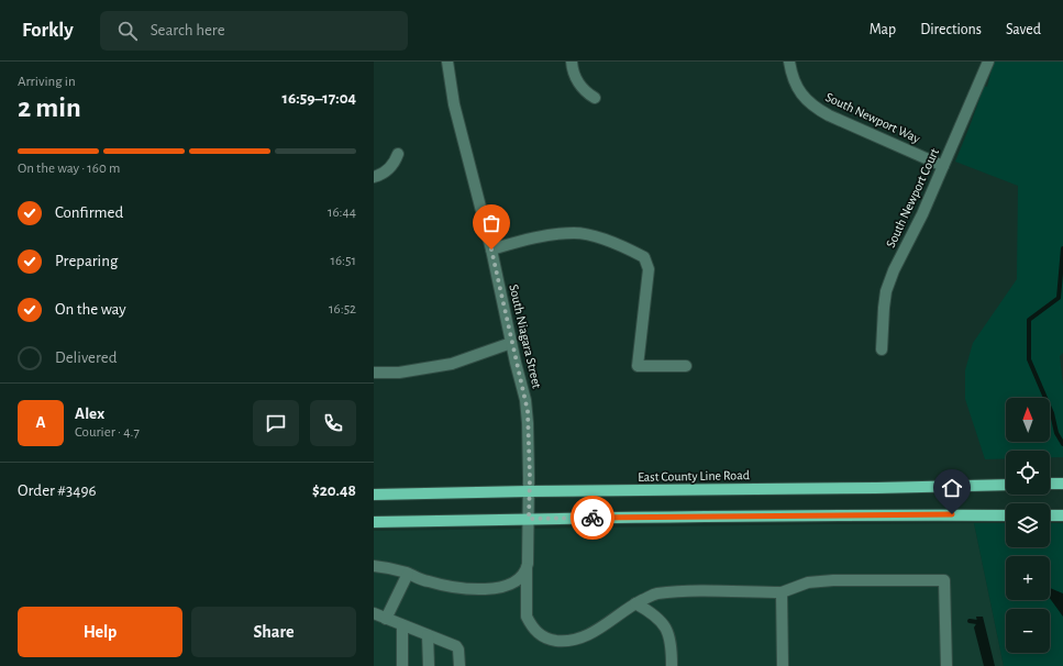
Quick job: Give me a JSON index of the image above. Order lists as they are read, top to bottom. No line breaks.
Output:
{"streets":{"main road":["East County Line Road"],"street":["South Newport Way","South Newport Court","South Niagara Street"]},"crossings":[["South Newport Way","South Newport Court"],["South Niagara Street","East County Line Road"]],"north":"top","page":{"header":"Forkly","search":"Search here","nav":["Map","Directions","Saved"],"heading":["2 min","Arriving in","16:59–17:04"],"panel":["Alex","Courier · 4.7","Order #3496","$20.48"],"bar":"On the way · 160 m","list":[["Confirmed","16:44"],["Preparing","16:51"],["On the way","16:52"],"Delivered"],"map_buttons":["+","−"],"round":"A","buttons":["Help","Share"]}}
